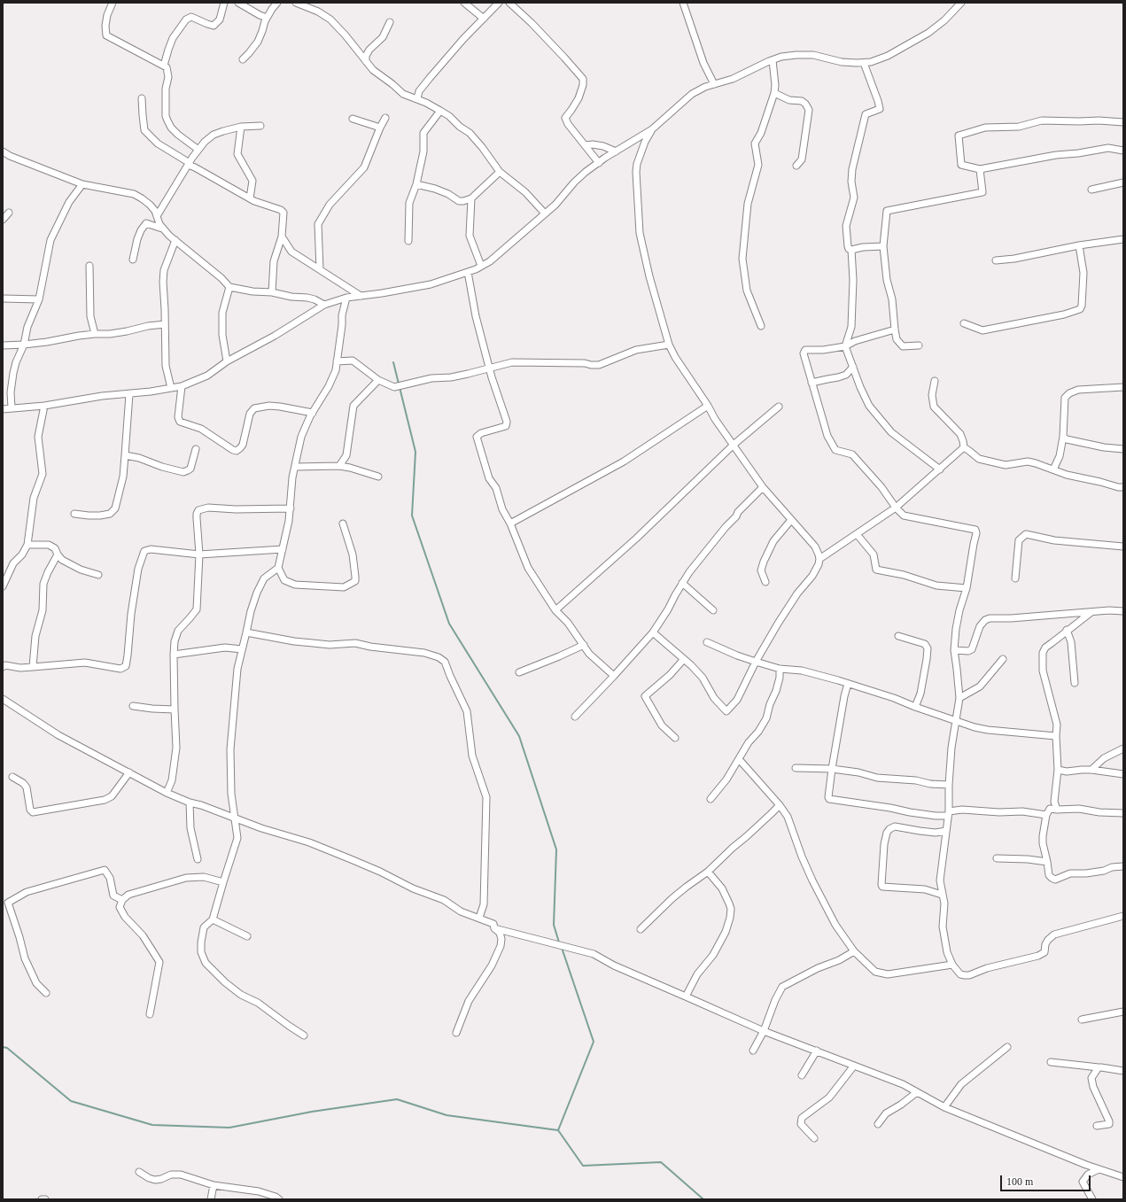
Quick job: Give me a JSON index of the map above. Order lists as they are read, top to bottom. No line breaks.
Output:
{"scale_bar":"100 m"}
